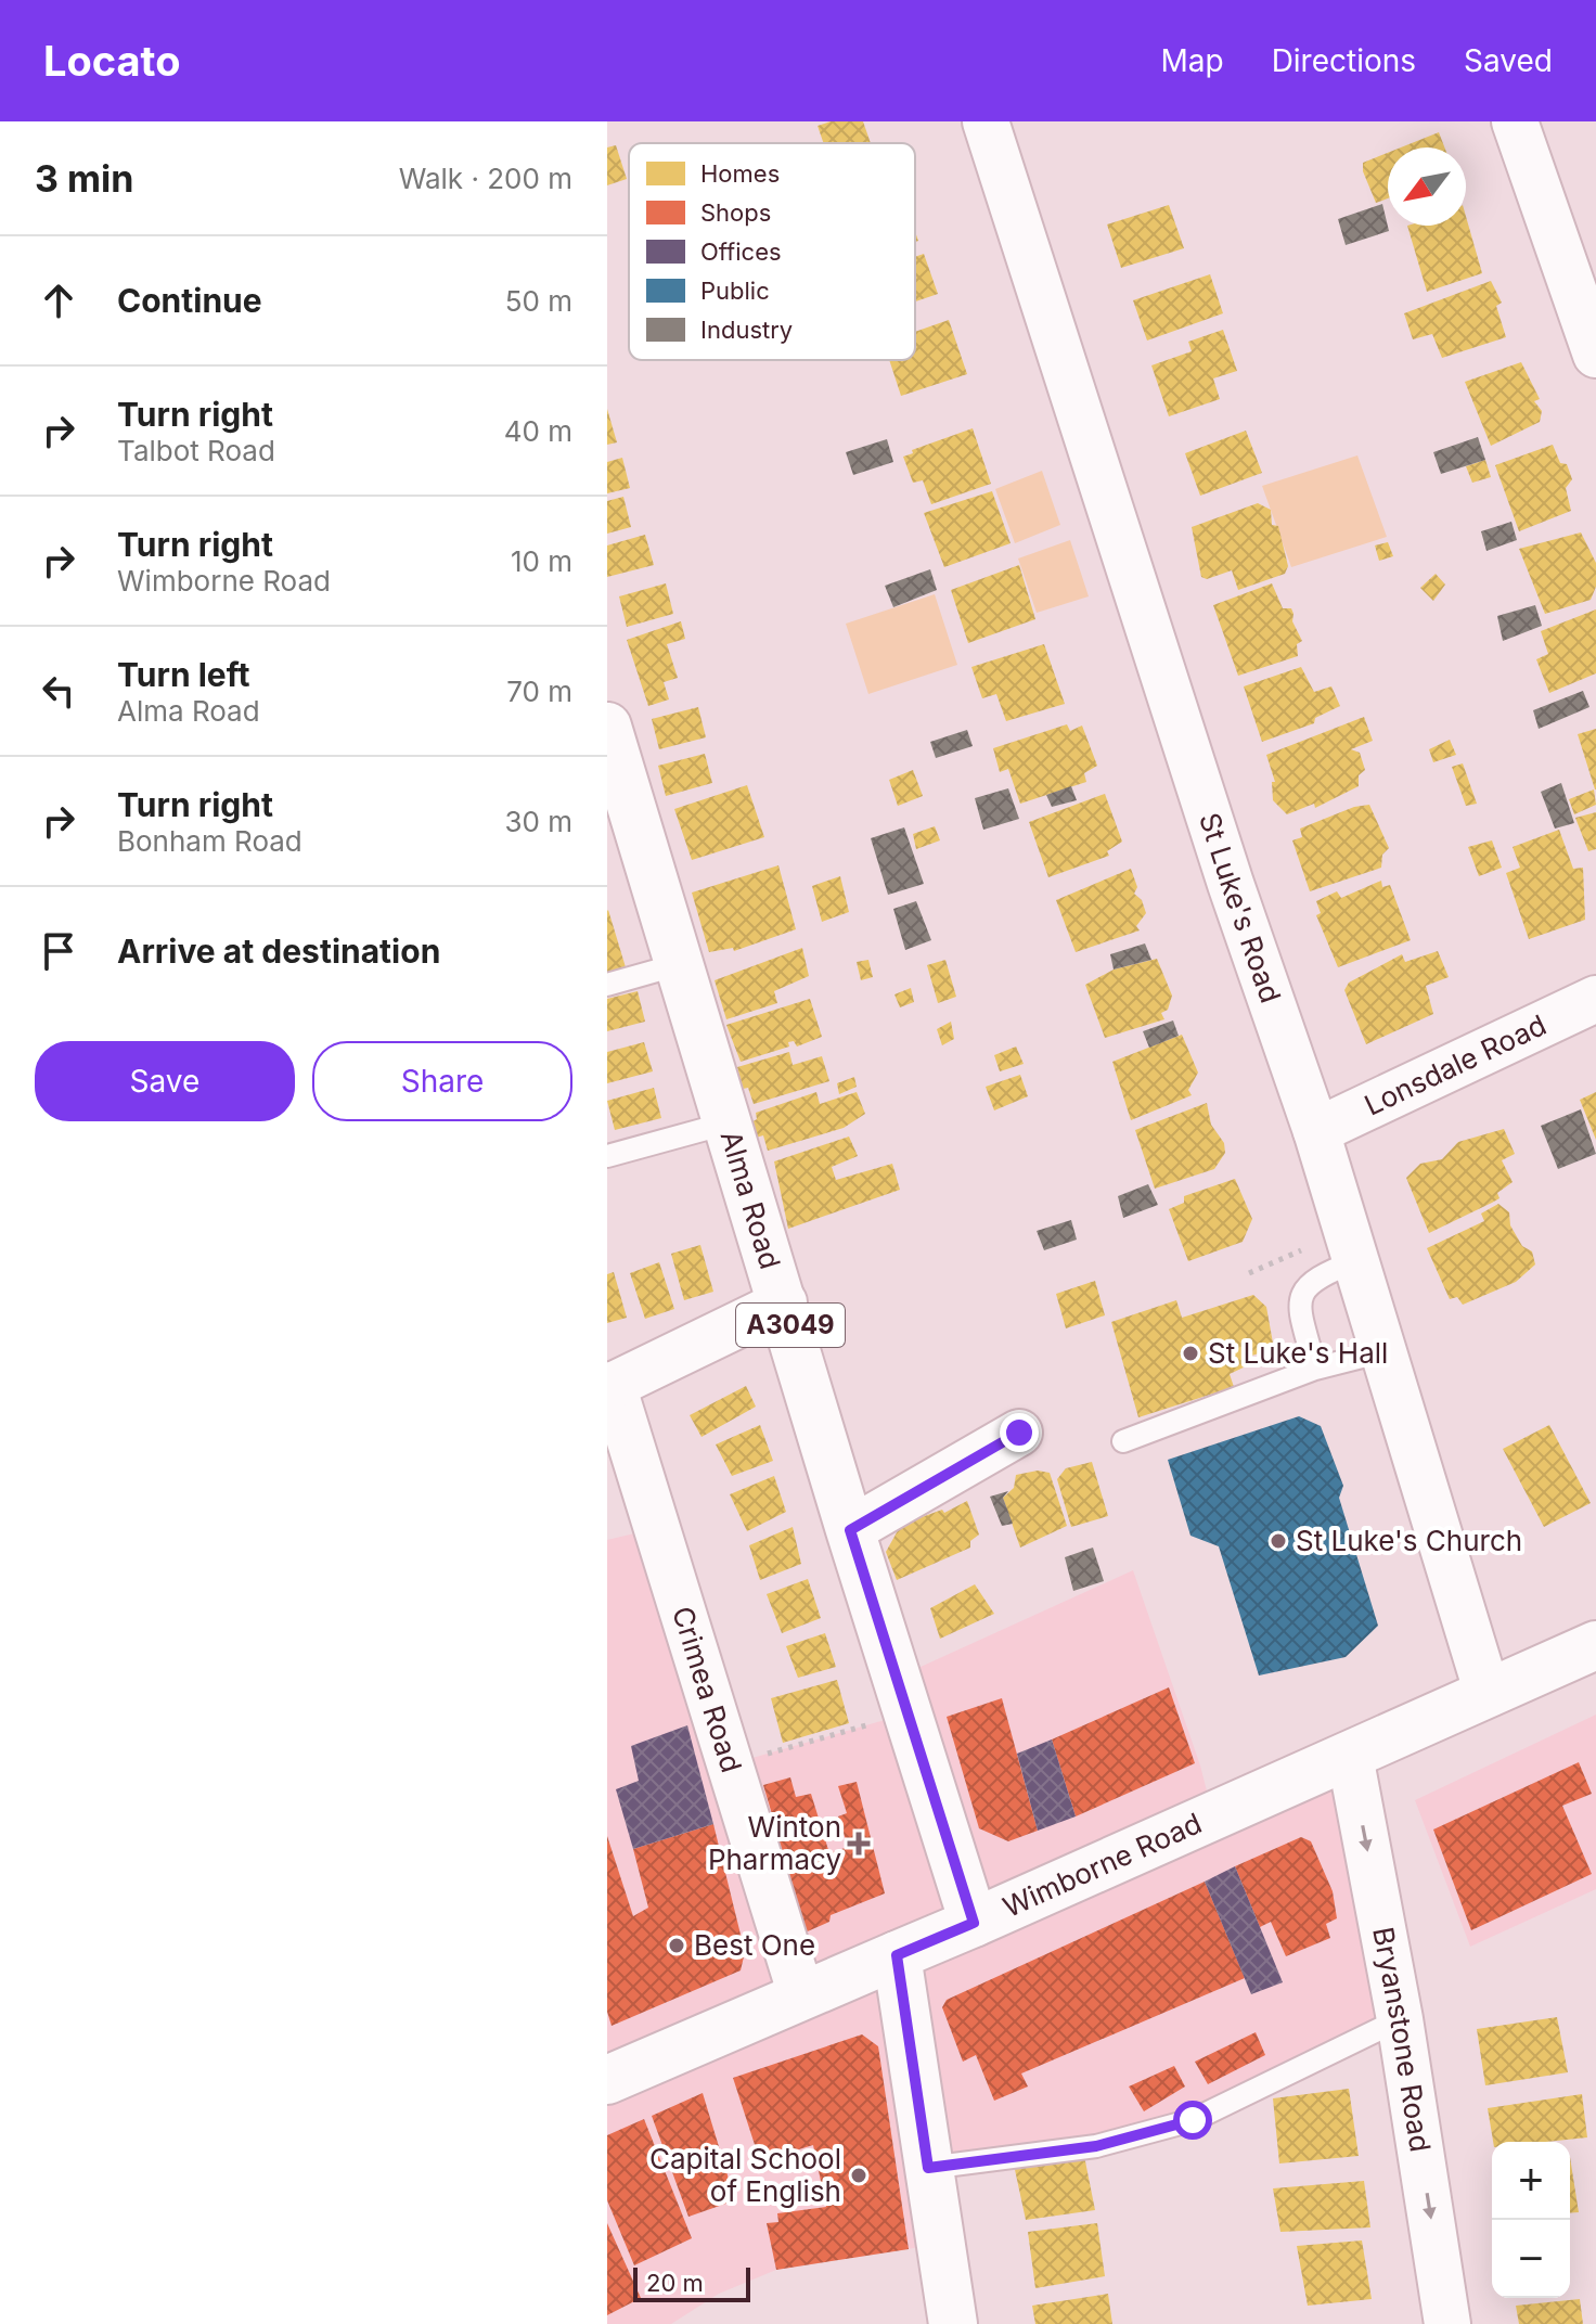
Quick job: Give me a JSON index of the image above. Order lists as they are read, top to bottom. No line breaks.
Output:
{"streets":{"main road":["Alma Road","A3049","Wimborne Road"],"street":["St Luke's Road","Lonsdale Road","Crimea Road","Bryanstone Road"]},"crossings":[["St Luke's Road","Lonsdale Road"],["St Luke's Road","Wimborne Road"],["Alma Road","Wimborne Road"],["Crimea Road","Wimborne Road"],["Wimborne Road","Bryanstone Road"]],"one_way":["Bryanstone Road"],"places":{"other":["St Luke's Hall","St Luke's Church","Best One","Capital School of English"],"health":["Winton Pharmacy"]},"legend":["Homes","Shops","Offices","Public","Industry"],"scale_bar":"20 m","north":"bottom left","page":{"header":"Locato","nav":["Map","Directions","Saved"],"heading":["3 min","Walk · 200 m"],"list":[["Continue","50 m"],["Turn right","Talbot Road","40 m"],["Turn right","Wimborne Road","10 m"],["Turn left","Alma Road","70 m"],["Turn right","Bonham Road","30 m"],"Arrive at destination"],"buttons":["Save","Share"],"map_buttons":["+","−"],"scale":"20 m"}}
